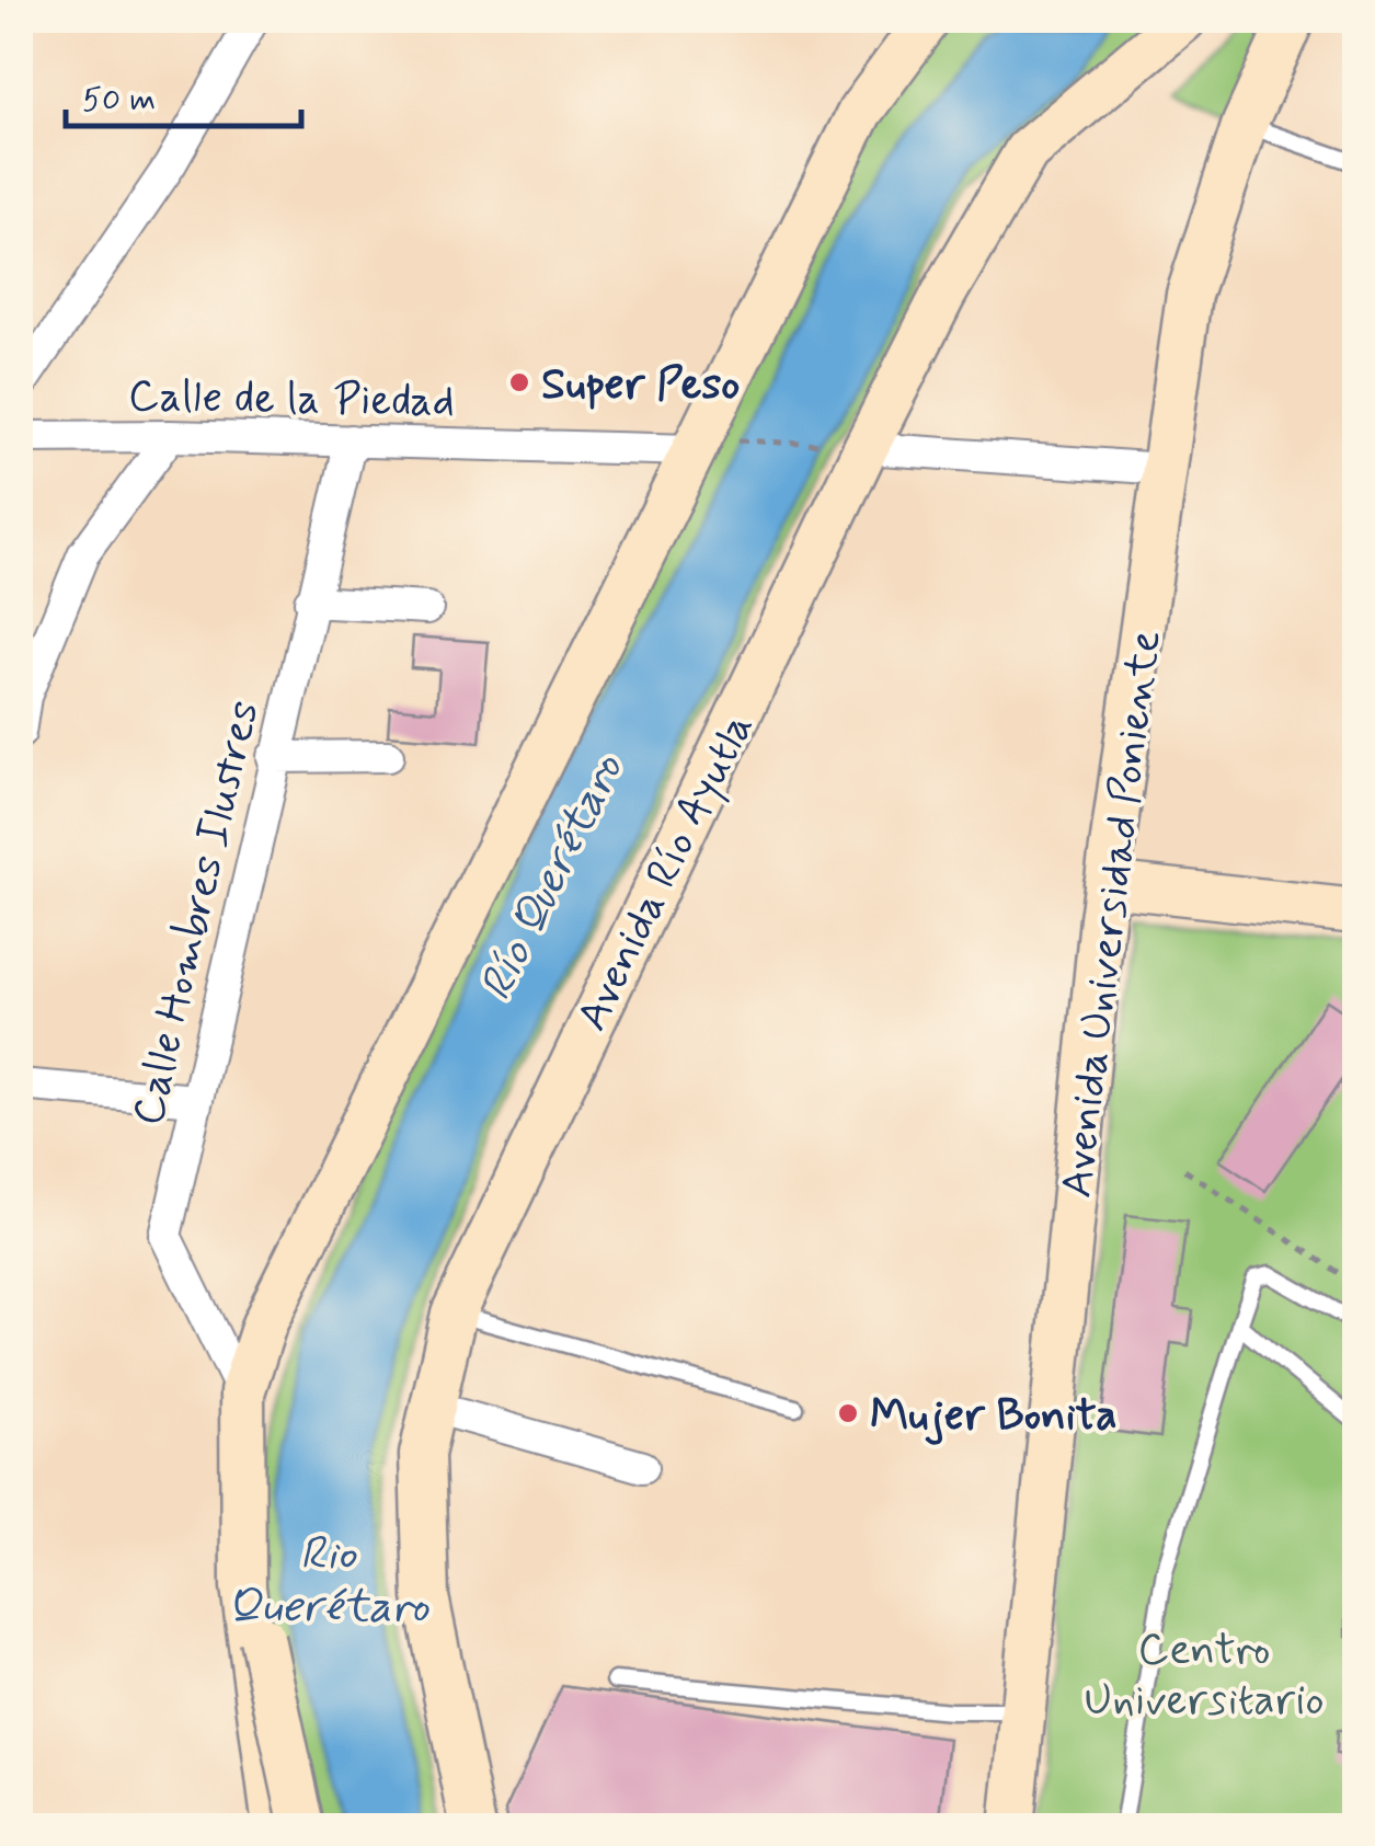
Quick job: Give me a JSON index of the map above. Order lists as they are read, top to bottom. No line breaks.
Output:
{"streets":{"main road":["Avenida Río Ayutla","Avenida Universidad Poniente"],"street":["Calle de la Piedad","Calle Hombres Ilustres"]},"crossings":[["Calle de la Piedad","Calle Hombres Ilustres"]],"water":["Río Querétaro","Rio Querétaro"],"parks":["Centro Universitario"],"places":["Super Peso","Mujer Bonita"],"scale_bar":"50 m"}
